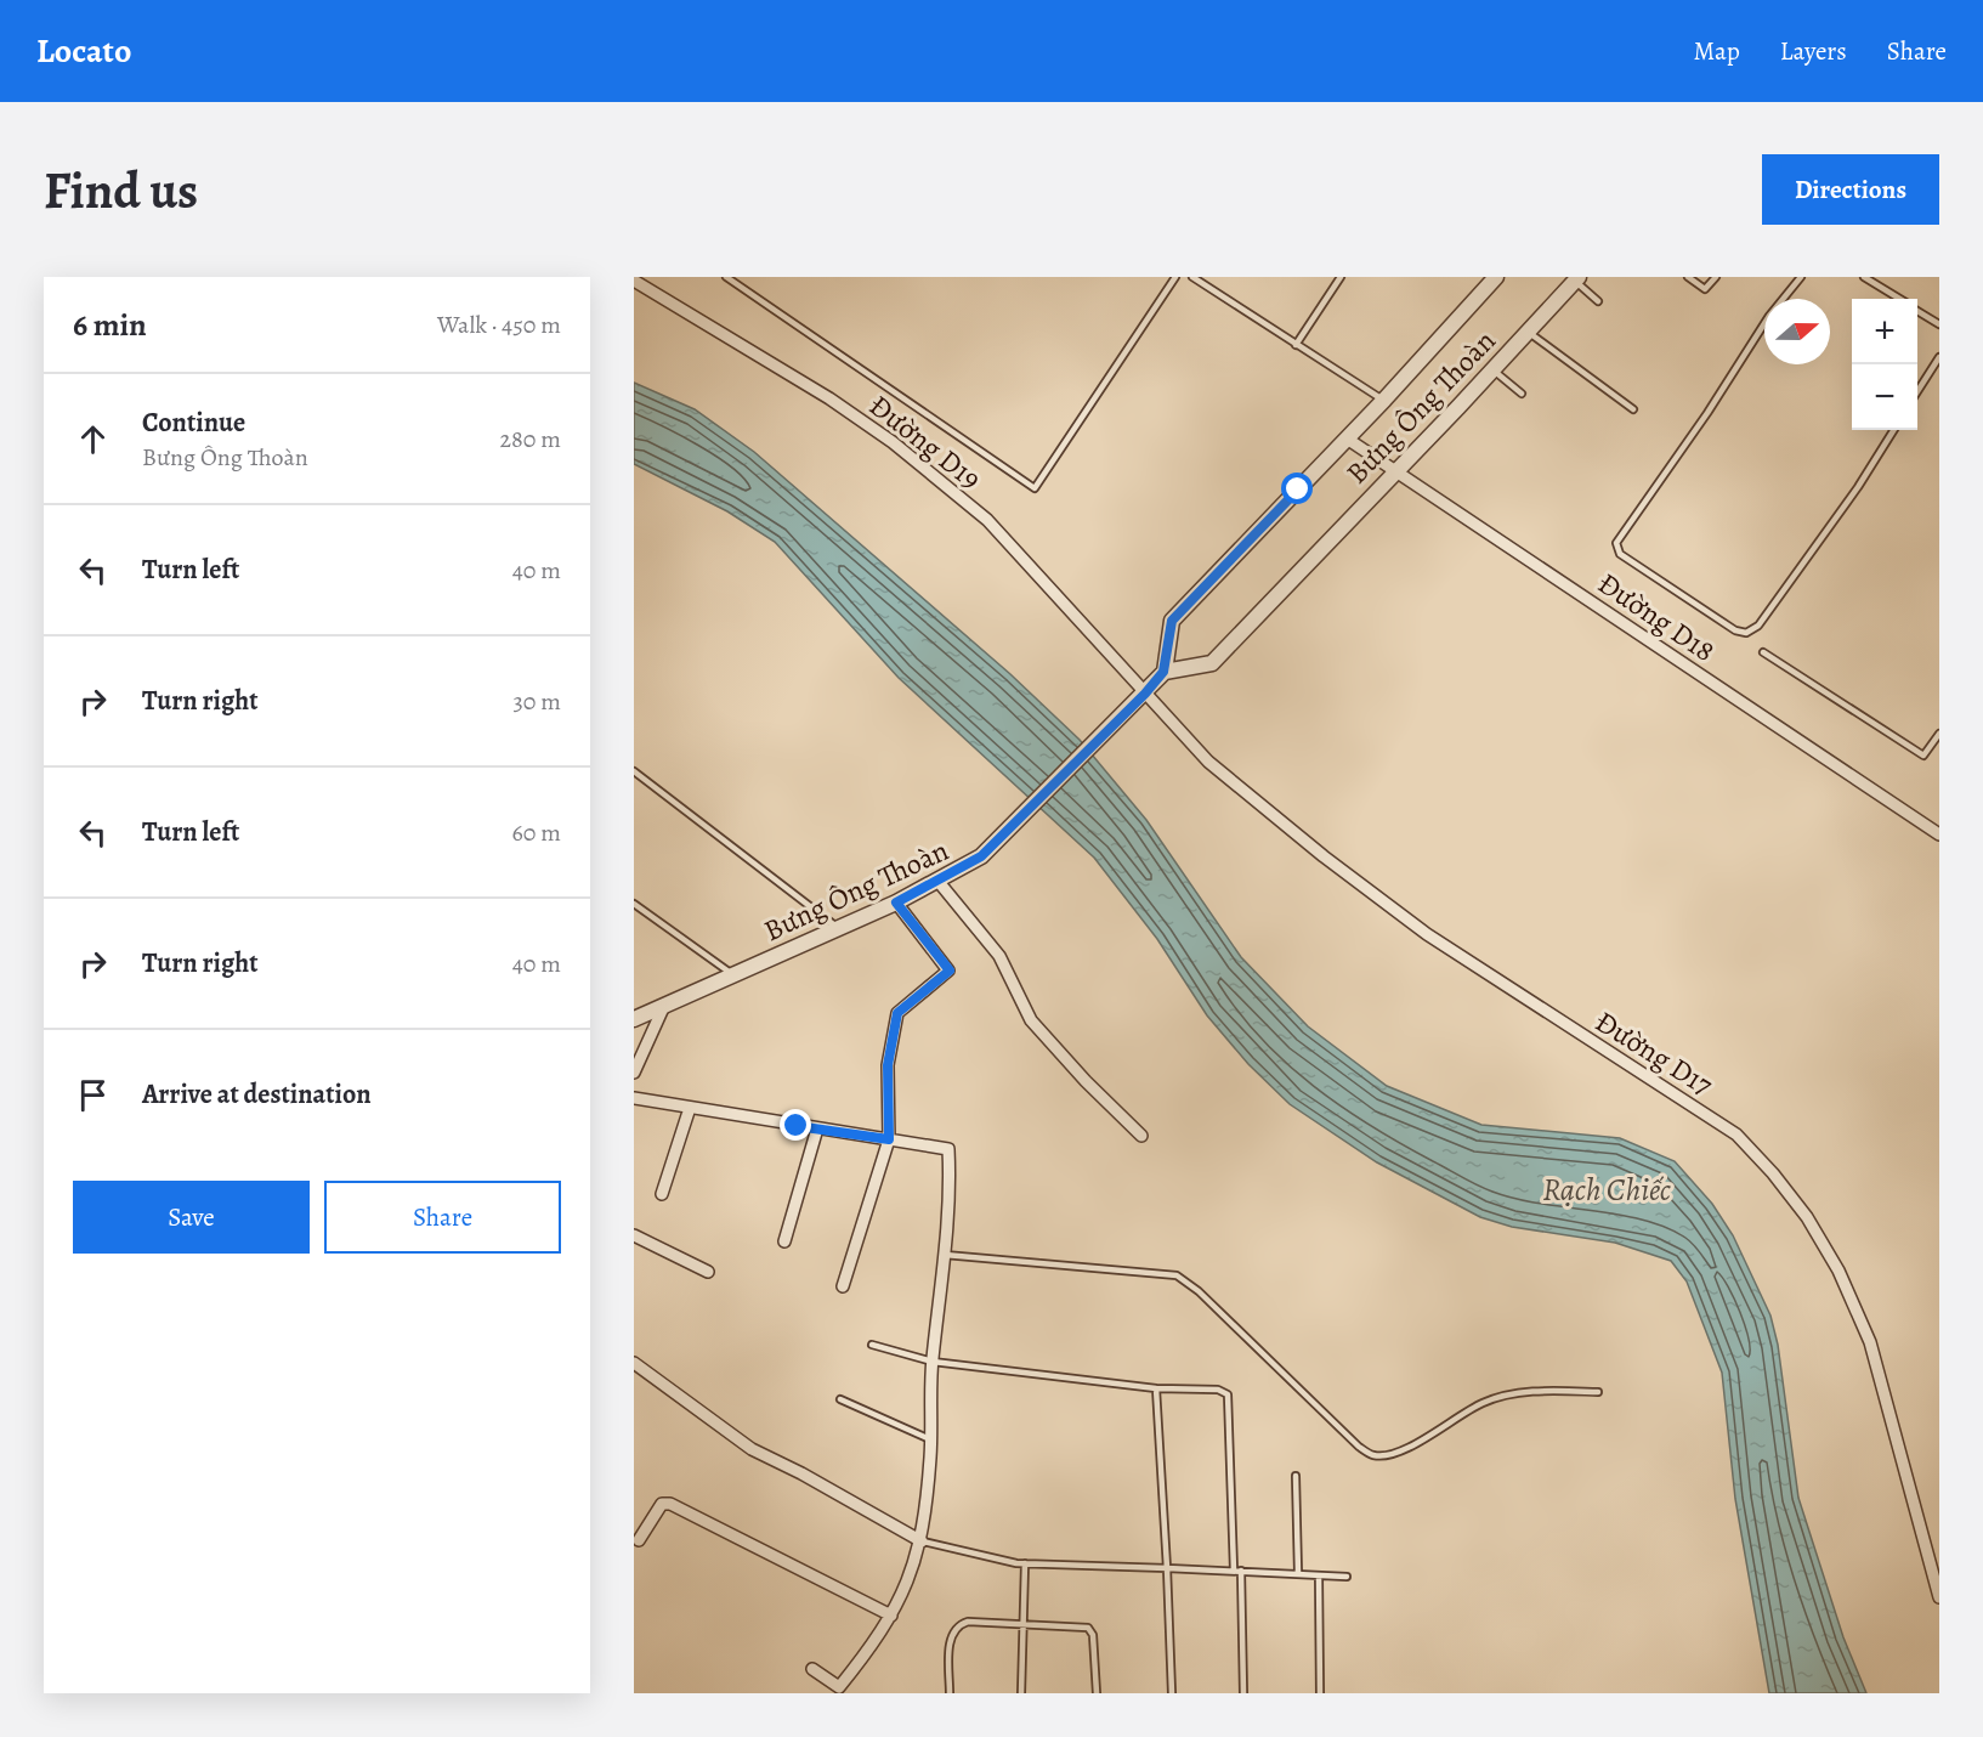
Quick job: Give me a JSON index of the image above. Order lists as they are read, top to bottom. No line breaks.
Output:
{"streets":{"street":["Bưng Ông Thoàn","Đường D19","Đường D18","Đường D17"]},"crossings":[["Bưng Ông Thoàn","Đường D19"],["Bưng Ông Thoàn","Đường D18"],["Bưng Ông Thoàn","Đường D17"],["Đường D19","Đường D17"]],"water":["Rạch Chiếc"],"north":"right","page":{"header":"Locato","nav":["Map","Layers","Share"],"buttons":["Directions",["Save","Share"]],"title":"Find us","heading":["6 min","Walk · 450 m"],"map_buttons":["+","−"],"list":[["Continue","Bưng Ông Thoàn","280 m"],["Turn left","40 m"],["Turn right","30 m"],["Turn left","60 m"],["Turn right","40 m"],"Arrive at destination"]}}
